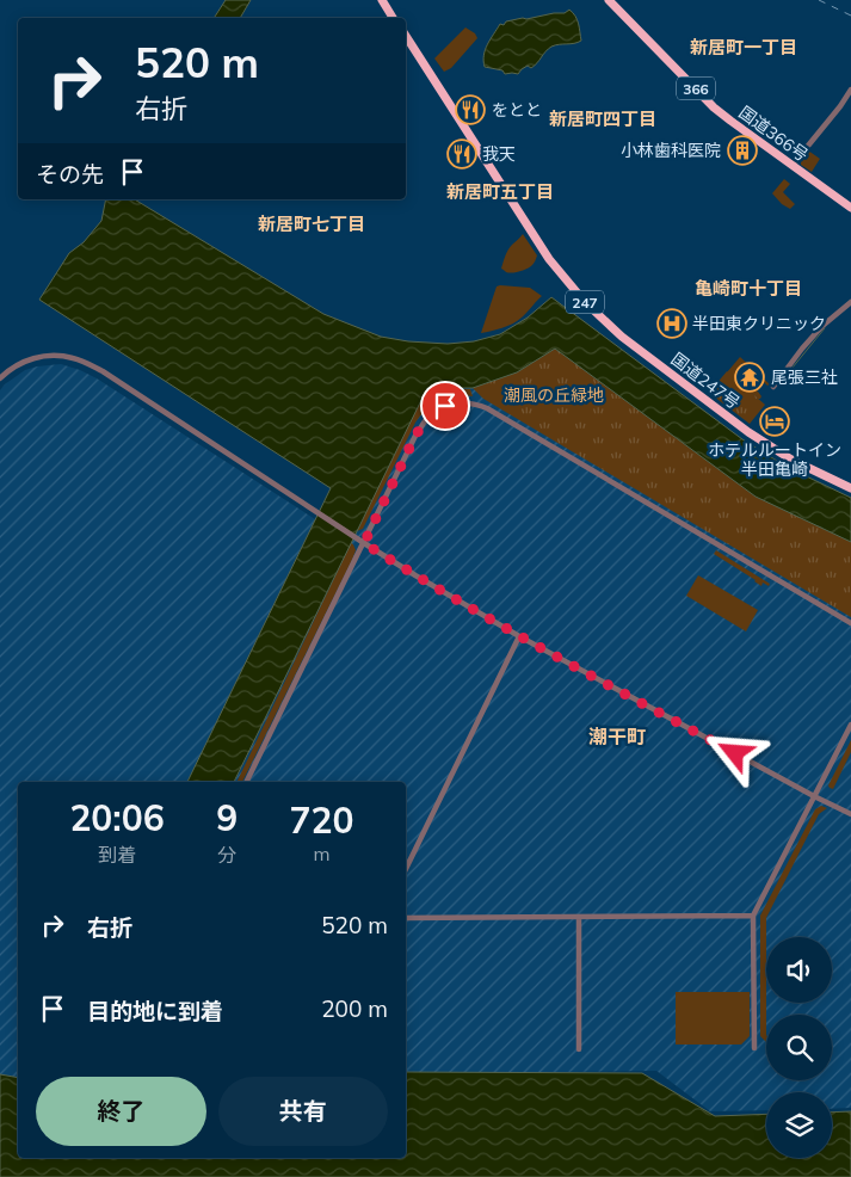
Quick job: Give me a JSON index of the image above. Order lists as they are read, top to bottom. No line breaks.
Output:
{"streets":{"highway":["366","国道366号","247","国道247号"]},"districts":["新居町一丁目","新居町四丁目","新居町五丁目","新居町七丁目","亀崎町十丁目","潮干町"],"parks":["潮風の丘緑地"],"places":{"restaurant":["をとと","我天"],"building":["小林歯科医院"],"hospital":["半田東クリニック"],"temple":["尾張三社"],"hotel":["ホテルルートイン 半田亀崎"]},"page":{"turn":["520 m","右折"],"then":"その先","eta":["20:06","到着","9","分","720","m"],"list":[{"name":"右折","value":"520 m"},{"name":"目的地に到着","value":"200 m"}],"buttons":["終了","共有"]}}
